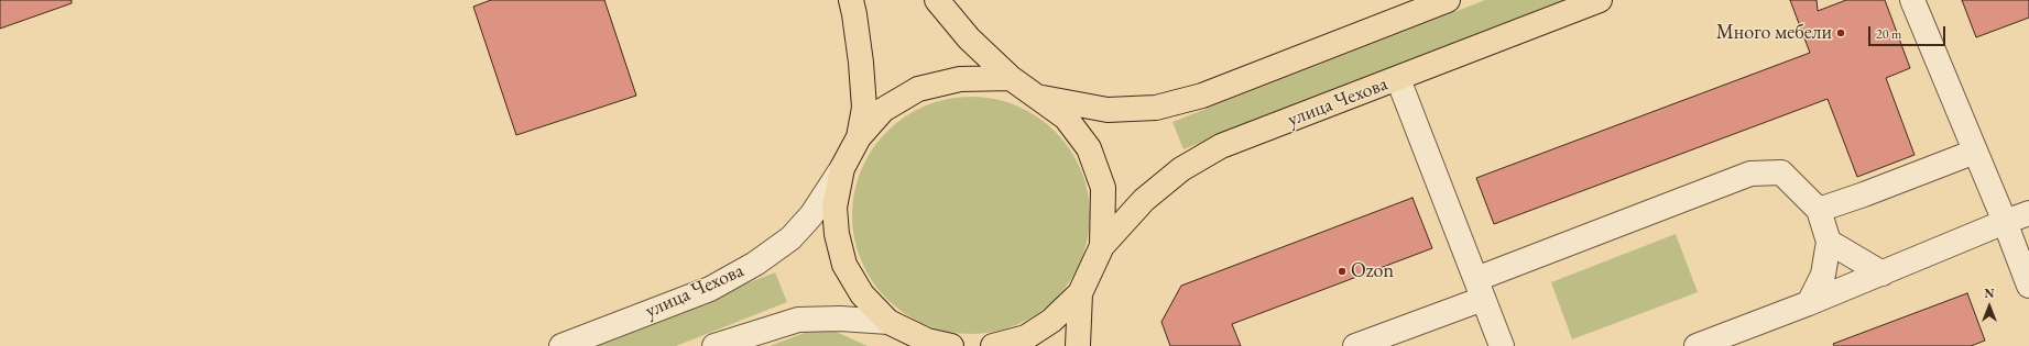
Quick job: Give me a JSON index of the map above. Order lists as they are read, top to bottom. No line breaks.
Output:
{"streets":{"main road":["улица Чехова"]},"places":["Много мебели","Ozon"],"scale_bar":"20 m","north":"top"}
